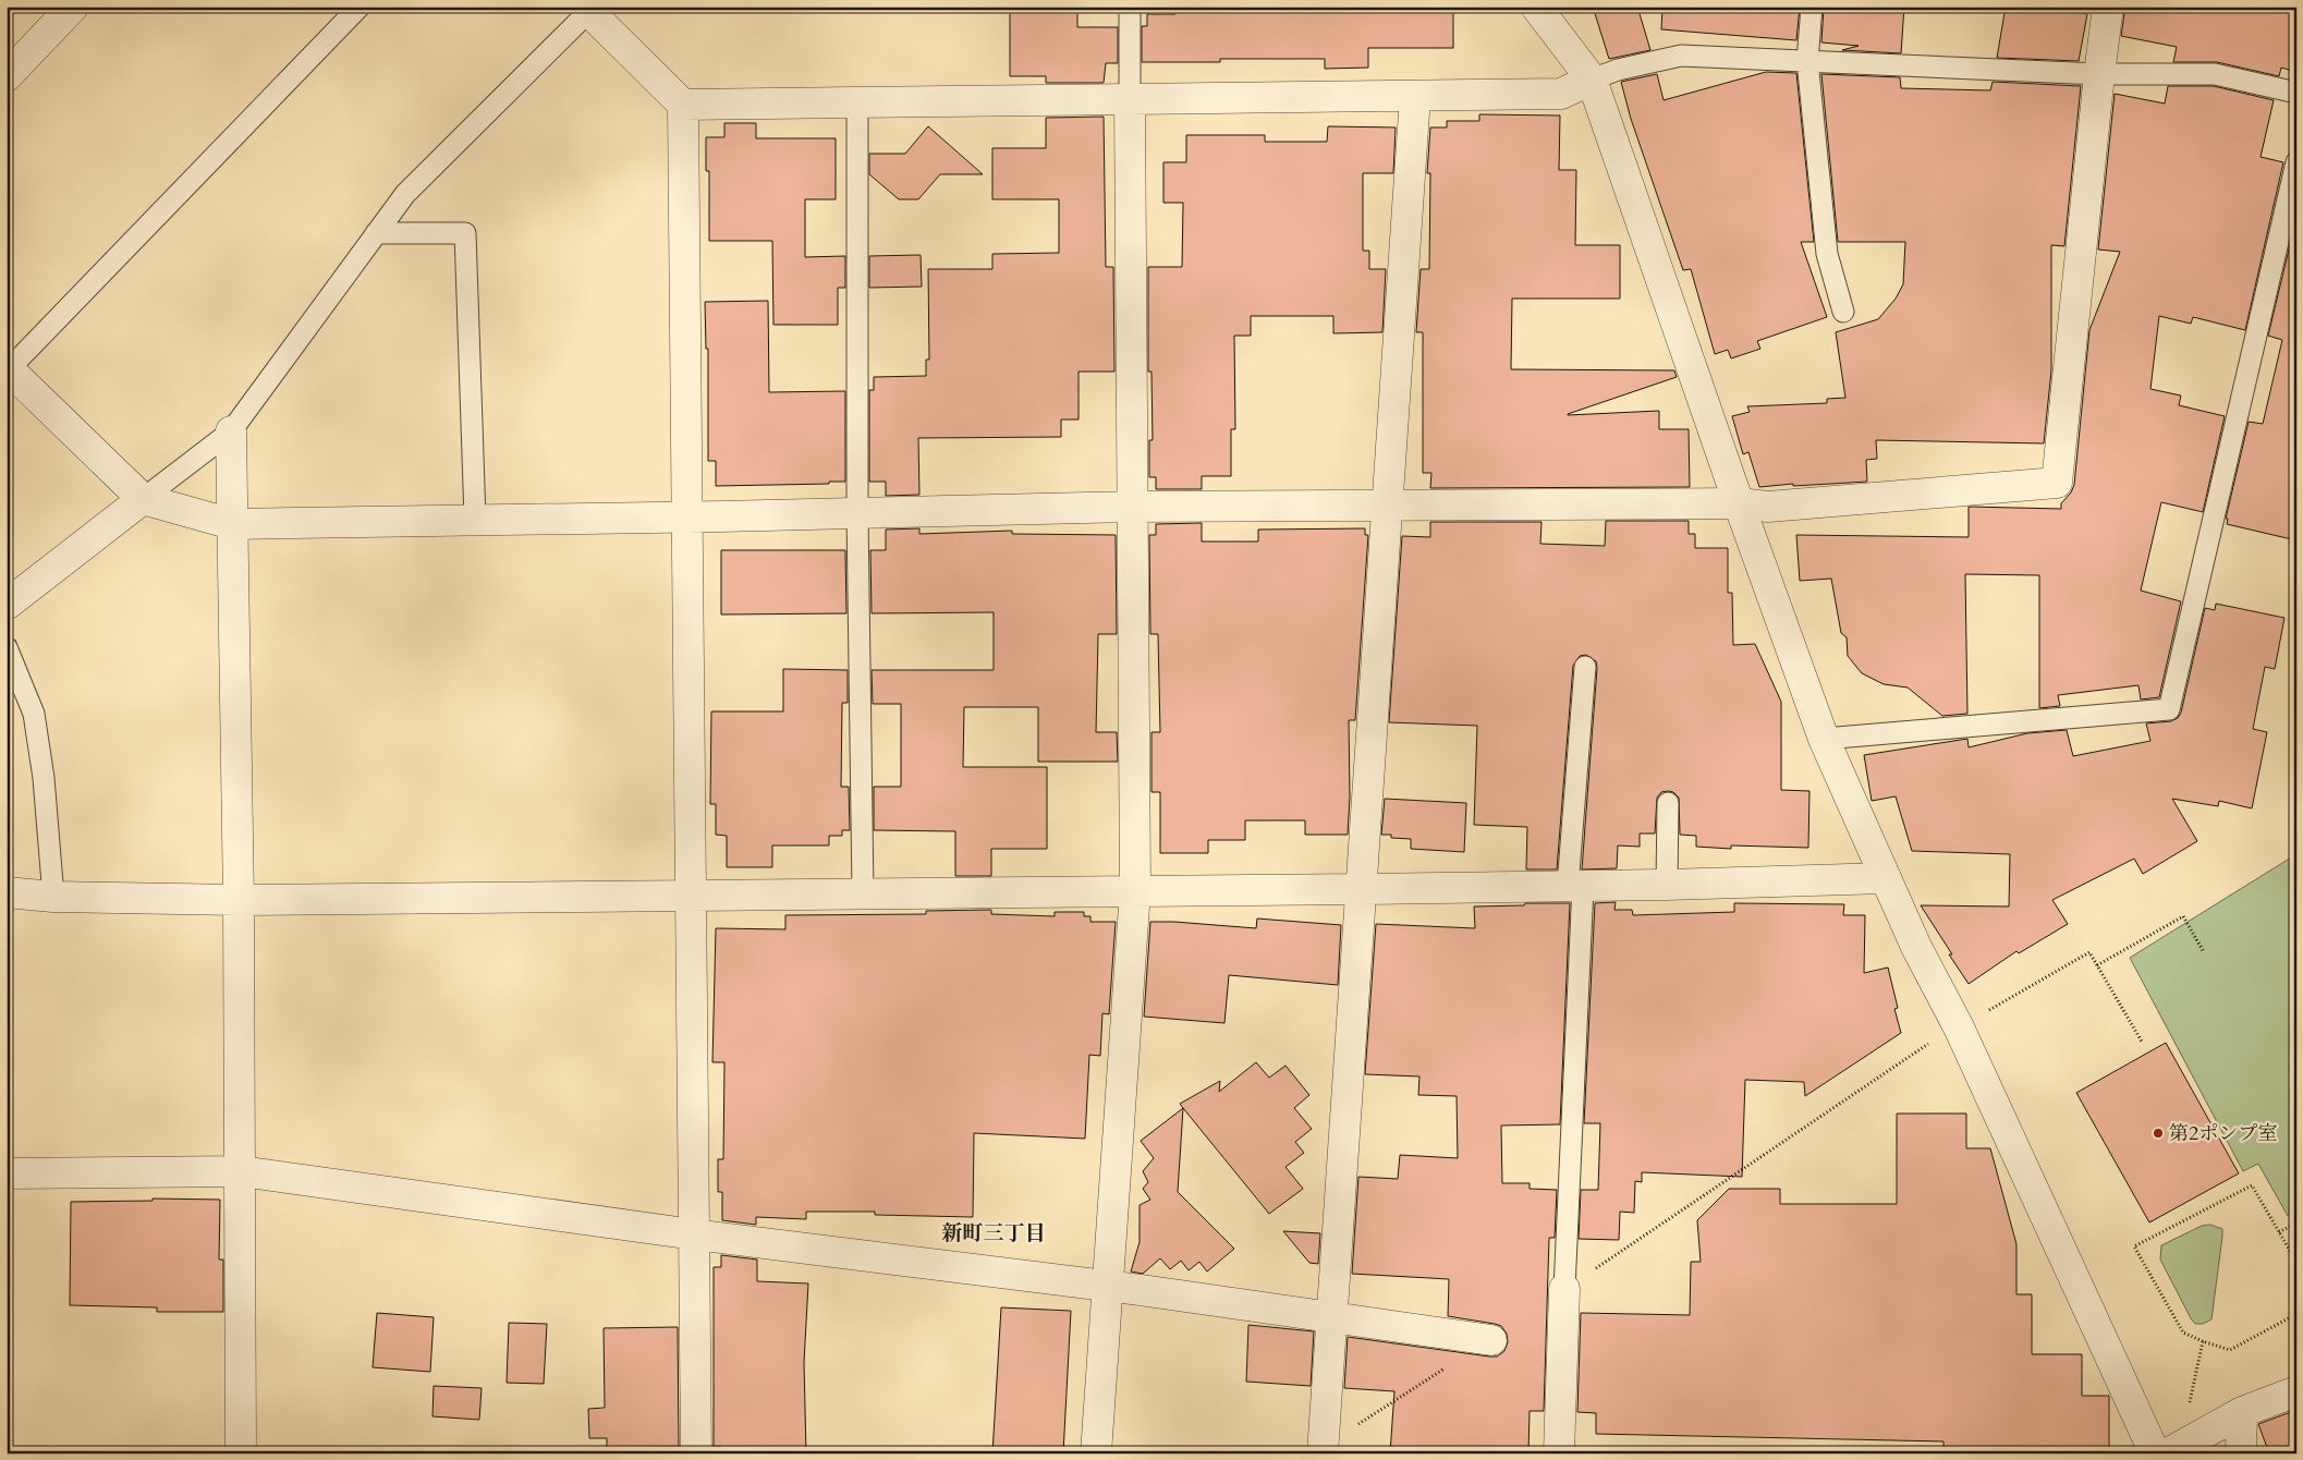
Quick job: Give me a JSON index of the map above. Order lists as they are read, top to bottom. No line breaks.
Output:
{"districts":["新町三丁目"],"places":["第2ポンプ室"]}
